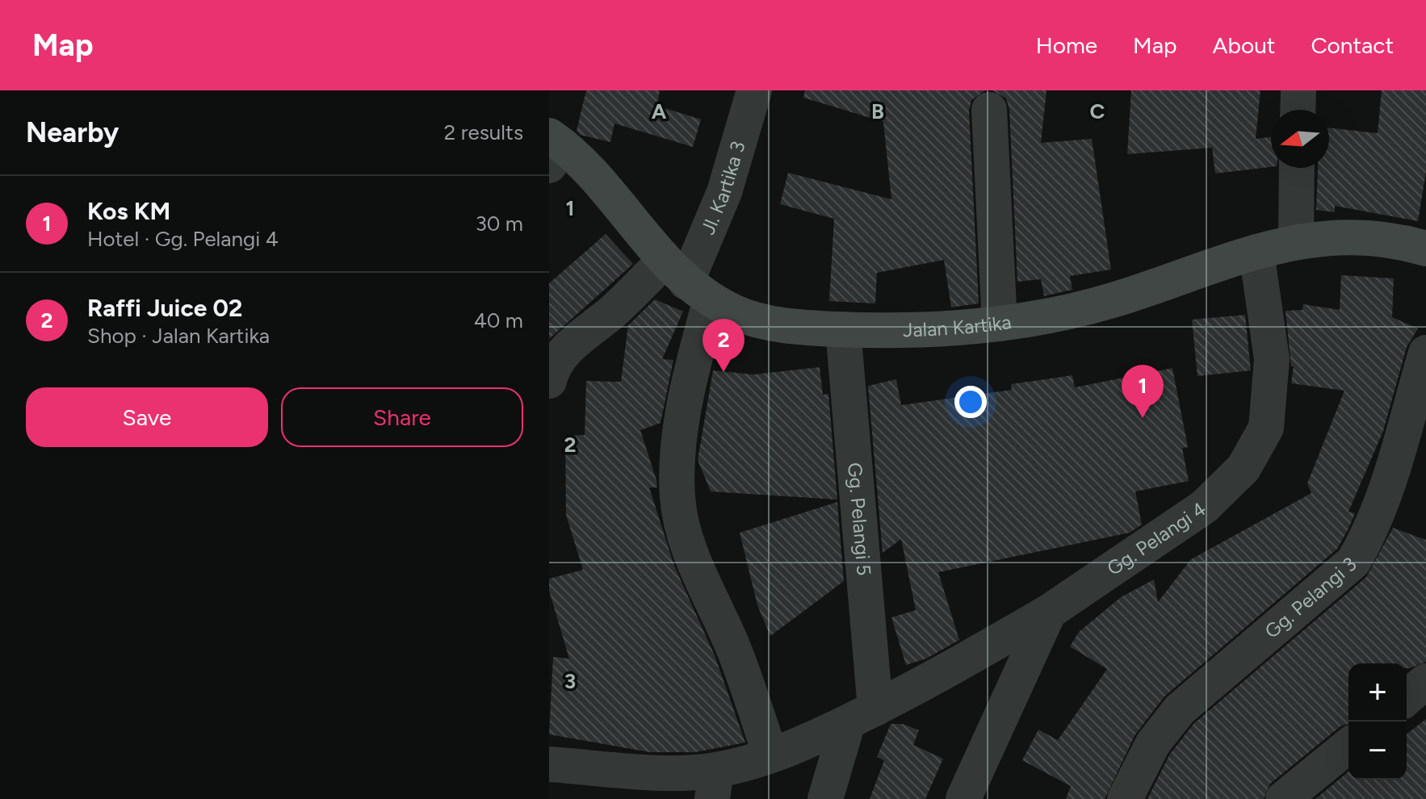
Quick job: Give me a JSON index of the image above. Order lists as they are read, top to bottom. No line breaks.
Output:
{"streets":{"street":["Jl. Kartika 3","Jalan Kartika","Gg. Pelangi 5","Gg. Pelangi 4","Gg. Pelangi 3"]},"crossings":[["Jl. Kartika 3","Jalan Kartika"],["Jalan Kartika","Gg. Pelangi 5"],["Jalan Kartika","Gg. Pelangi 4"],["Gg. Pelangi 5","Gg. Pelangi 4"]],"north":"left","page":{"header":"Map","nav":["Home","Map","About","Contact"],"heading":["Nearby","2 results"],"list":[{"mark":"1","name":"Kos KM","note":"Hotel · Gg. Pelangi 4","value":"30 m"},{"mark":"2","name":"Raffi Juice 02","note":"Shop · Jalan Kartika","value":"40 m"}],"pins":["2","1"],"buttons":["Save","Share"],"map_buttons":["+","−"]},"grid":{"columns":["A","B","C"],"rows":["1","2","3"]}}
